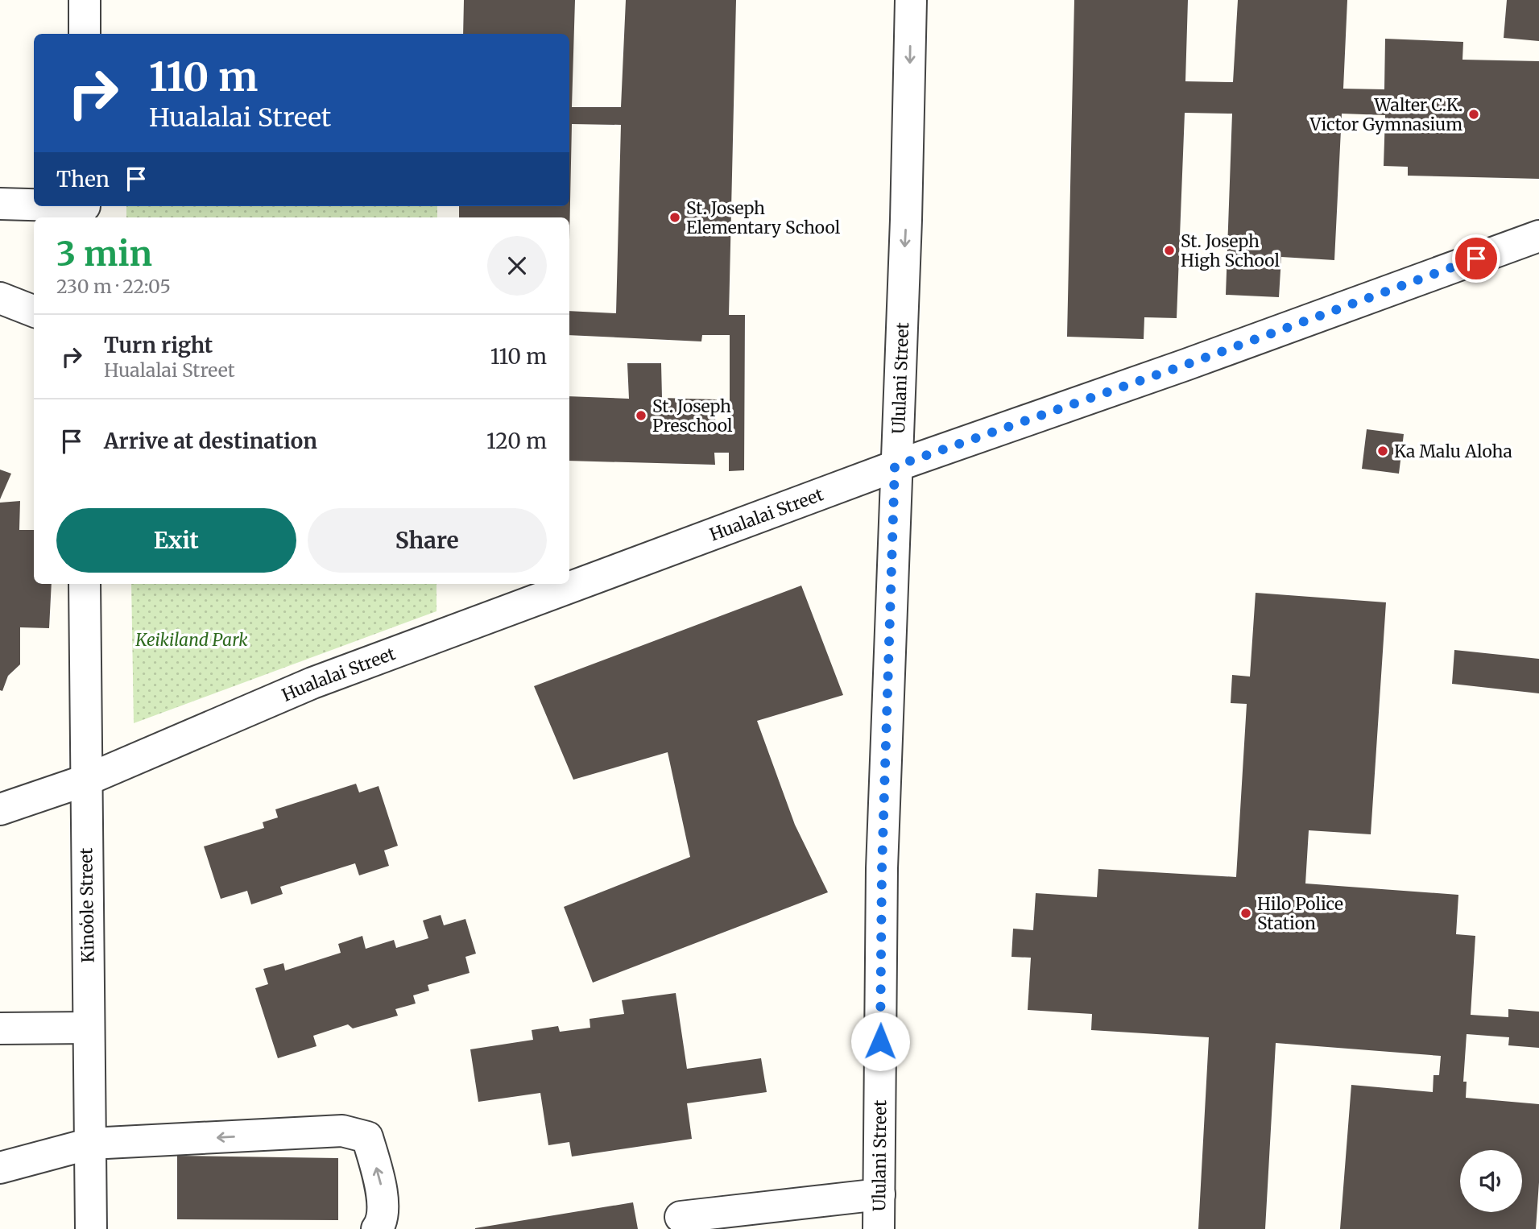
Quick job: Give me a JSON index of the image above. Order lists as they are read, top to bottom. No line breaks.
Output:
{"streets":{"street":["Ululani Street","Hualalai Street","Kinoʻole Street"]},"crossings":[["Ululani Street","Hualalai Street"],["Hualalai Street","Kinoʻole Street"]],"one_way":["Ululani Street"],"parks":["Keikiland Park"],"places":["Walter C.K. Victor Gymnasium","St. Joseph Elementary School","St. Joseph High School","St. Joseph Preschool","Ka Malu Aloha","Hilo Police Station"],"page":{"turn":["110 m","Hualalai Street"],"then":"Then","heading":["3 min","230 m · 22:05"],"list":[{"name":"Turn right","note":"Hualalai Street","value":"110 m"},{"name":"Arrive at destination","value":"120 m"}],"buttons":["Exit","Share"]}}
